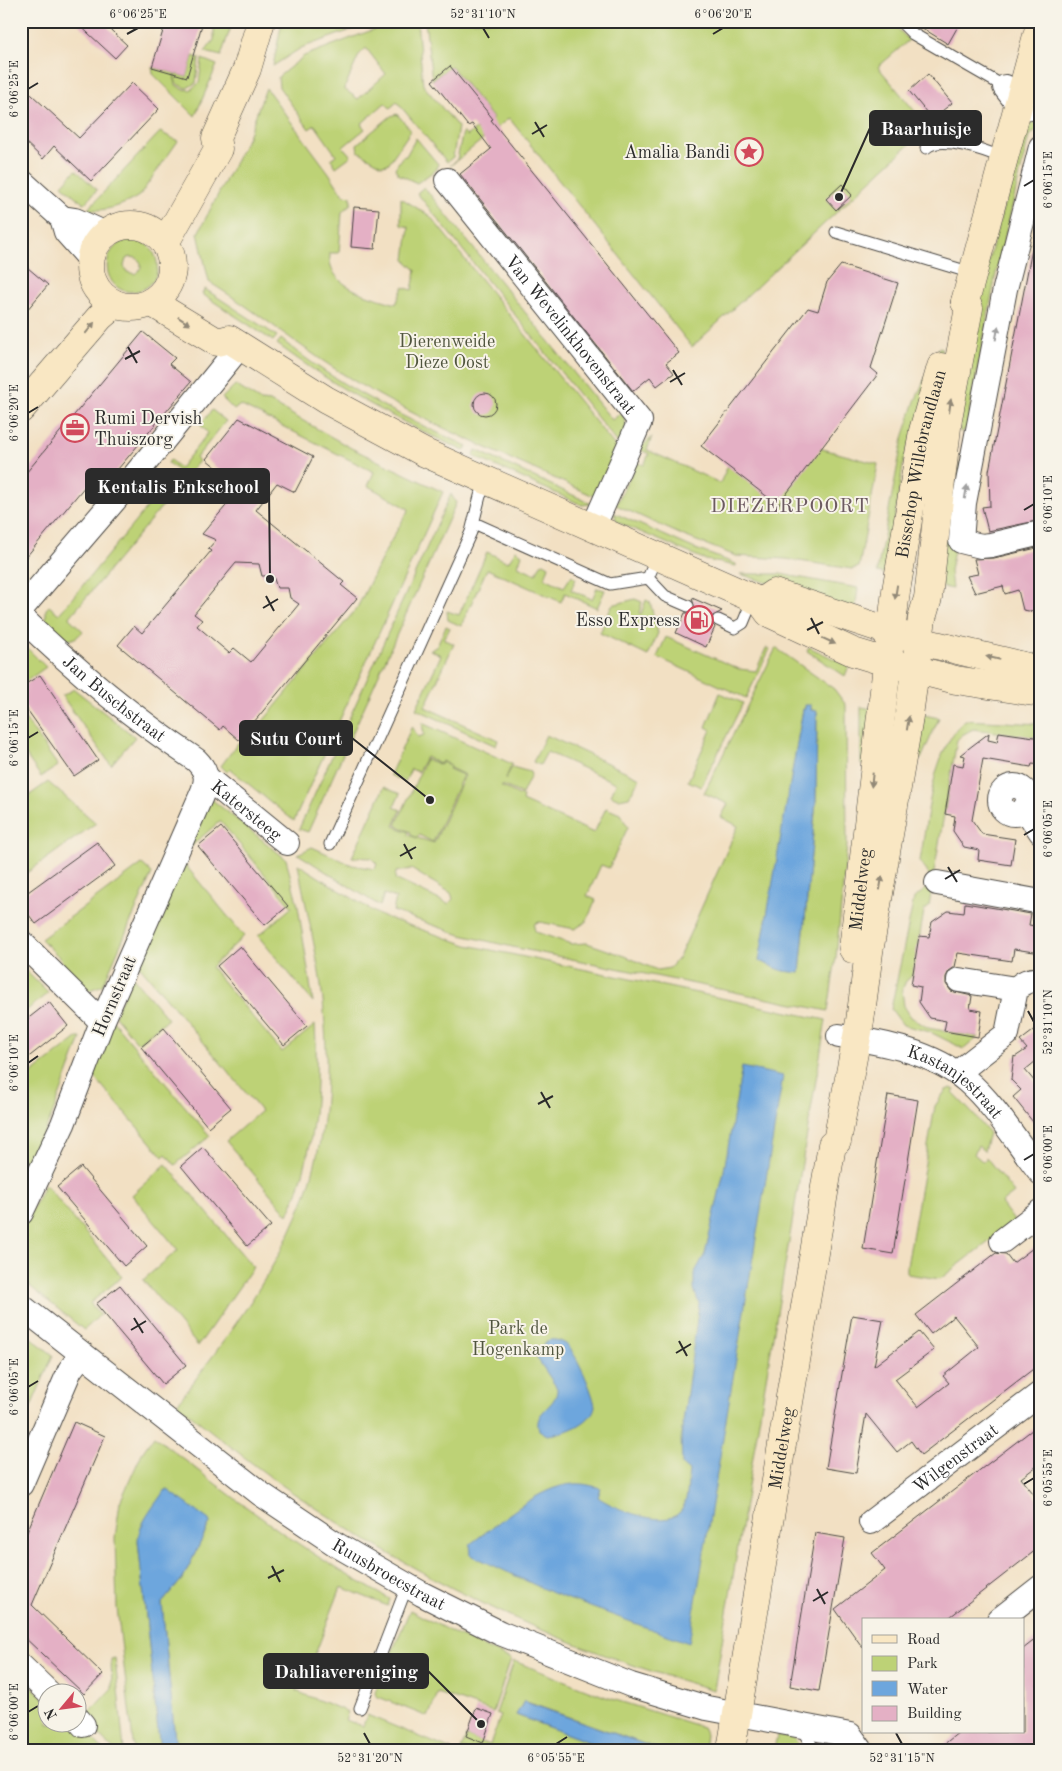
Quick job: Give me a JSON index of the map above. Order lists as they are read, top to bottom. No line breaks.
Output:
{"streets":{"main road":["Bisschop Willebrandlaan","Middelweg"],"street":["Van Wevelinkhovenstraat","Jan Buschstraat","Katersteeg","Hornstraat","Kastanjestraat","Wilgenstraat","Ruusbroecstraat"]},"crossings":[["Bisschop Willebrandlaan","Middelweg"],["Jan Buschstraat","Katersteeg"],["Jan Buschstraat","Hornstraat"],["Katersteeg","Hornstraat"],["Middelweg","Kastanjestraat"],["Middelweg","Ruusbroecstraat"]],"districts":["DIEZERPOORT"],"parks":["Dierenweide Dieze Oost","Park de Hogenkamp"],"places":{"place":["Amalia Bandi"],"other":["Baarhuisje","Kentalis Enkschool","Sutu Court","Dahliavereniging"],"office":["Rumi Dervish Thuiszorg"],"fuel station":["Esso Express"]},"legend":["Road","Park","Water","Building"],"north":"bottom left","coordinates":["6°06'25\"E","52°31'10\"N","6°06'20\"E","6°06'15\"E","6°06'10\"E","6°06'05\"E","6°06'00\"E","6°05'55\"E","52°31'20\"N","52°31'15\"N"]}
